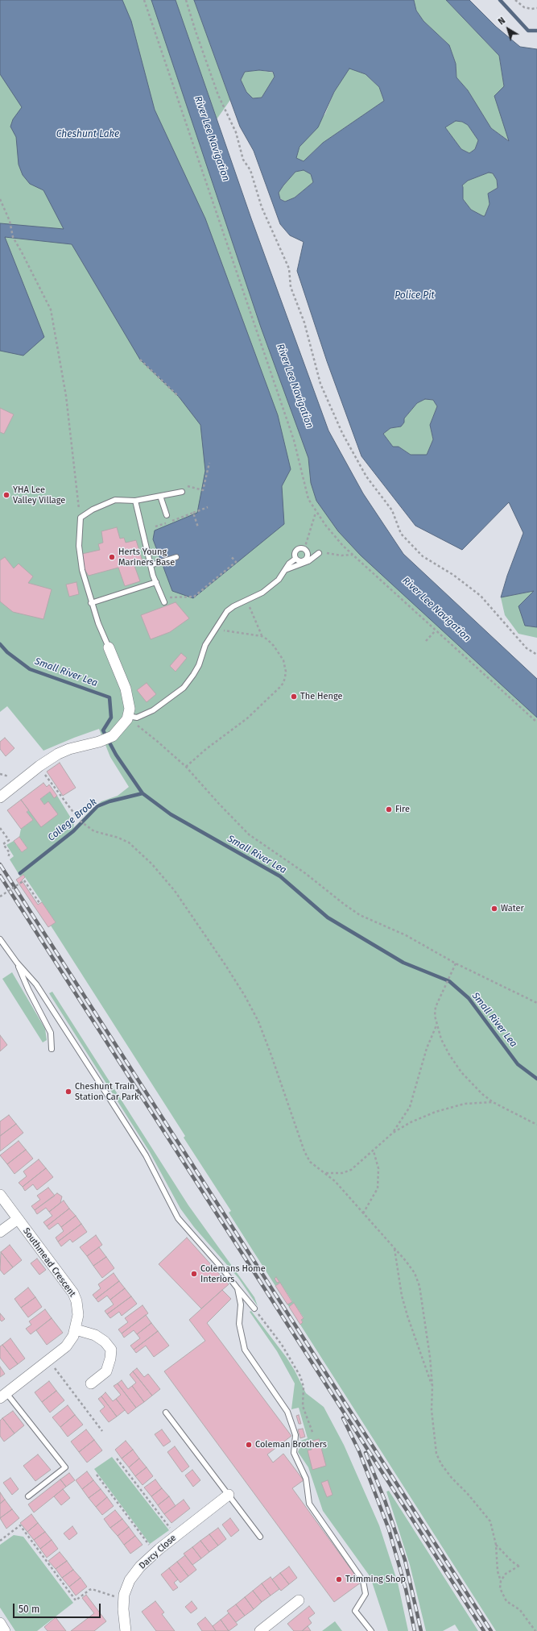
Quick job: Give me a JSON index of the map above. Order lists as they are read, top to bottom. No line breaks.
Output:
{"streets":{"street":["Southmead Crescent","Darcy Close"]},"water":["Cheshunt Lake","River Lee Navigation","Police Pit","Small River Lea","College Brook"],"places":["YHA Lee Valley Village","Herts Young Mariners Base","The Henge","Fire","Water","Cheshunt Train Station Car Park","Colemans Home Interiors","Coleman Brothers","Trimming Shop"],"scale_bar":"50 m","north":"top left"}
